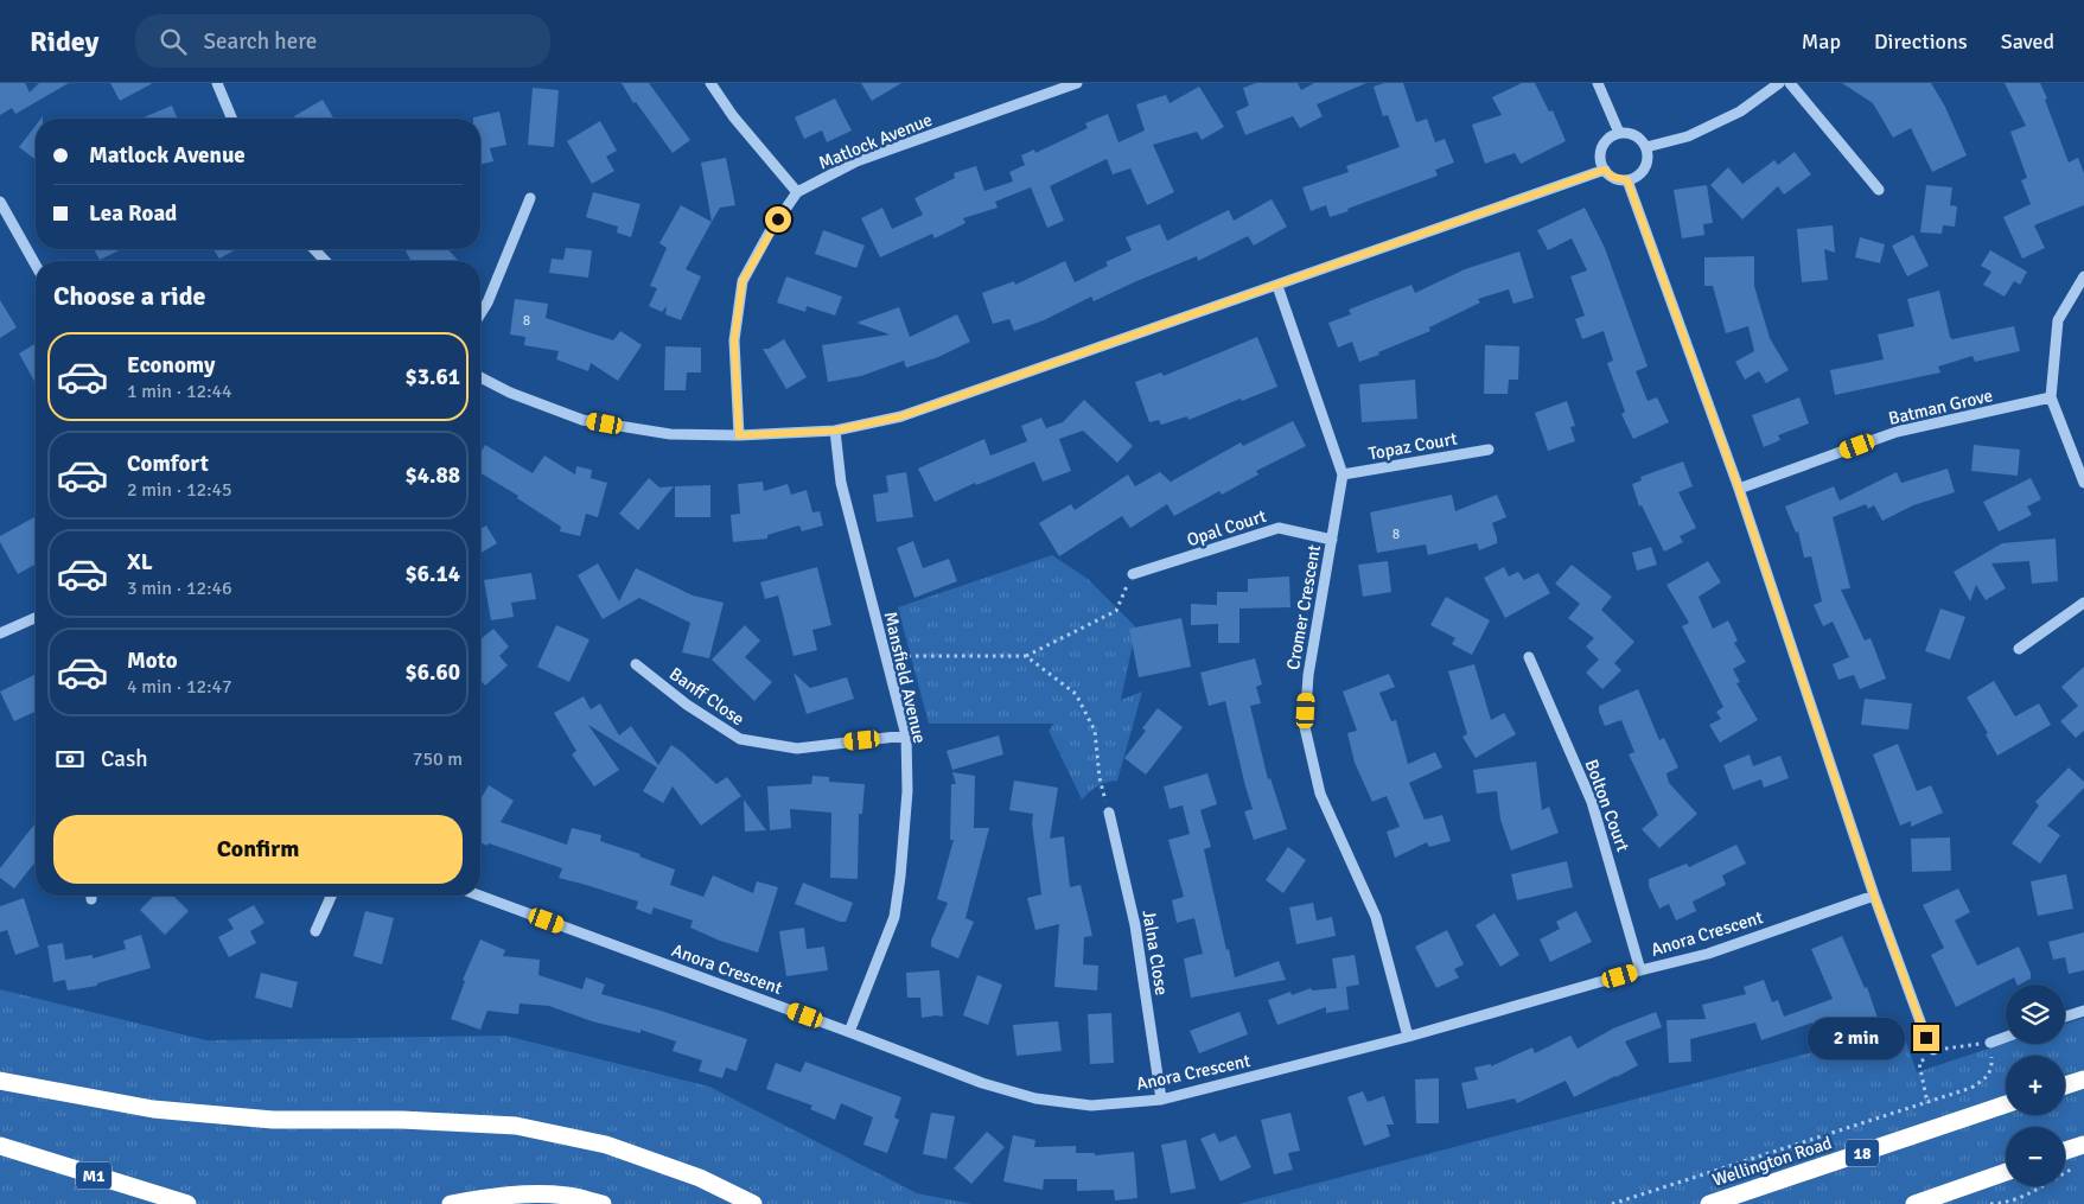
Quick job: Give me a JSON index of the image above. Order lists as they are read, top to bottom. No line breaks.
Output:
{"streets":{"highway":["18","Wellington Road","M1"],"street":["Matlock Avenue","Batman Grove","Topaz Court","Opal Court","Cromer Crescent","Mansfield Avenue","Banff Close","Bolton Court","Anora Crescent","Jalna Close"]},"crossings":[["Topaz Court","Cromer Crescent"],["Opal Court","Cromer Crescent"],["Cromer Crescent","Anora Crescent"],["Mansfield Avenue","Banff Close"],["Mansfield Avenue","Anora Crescent"],["Bolton Court","Anora Crescent"],["Anora Crescent","Jalna Close"]],"house_numbers":["8","8"],"page":{"header":"Ridey","search":"Search here","nav":["Map","Directions","Saved"],"banner":["Matlock Avenue","Lea Road"],"heading":"Choose a ride","list":[{"name":"Economy","note":"1 min · 12:44","value":"$3.61"},{"name":"Comfort","note":"2 min · 12:45","value":"$4.88"},{"name":"XL","note":"3 min · 12:46","value":"$6.14"},{"name":"Moto","note":"4 min · 12:47","value":"$6.60"}],"pay":["Cash","750 m"],"buttons":"Confirm","map_buttons":["+","−"],"bubble":"2 min"}}
